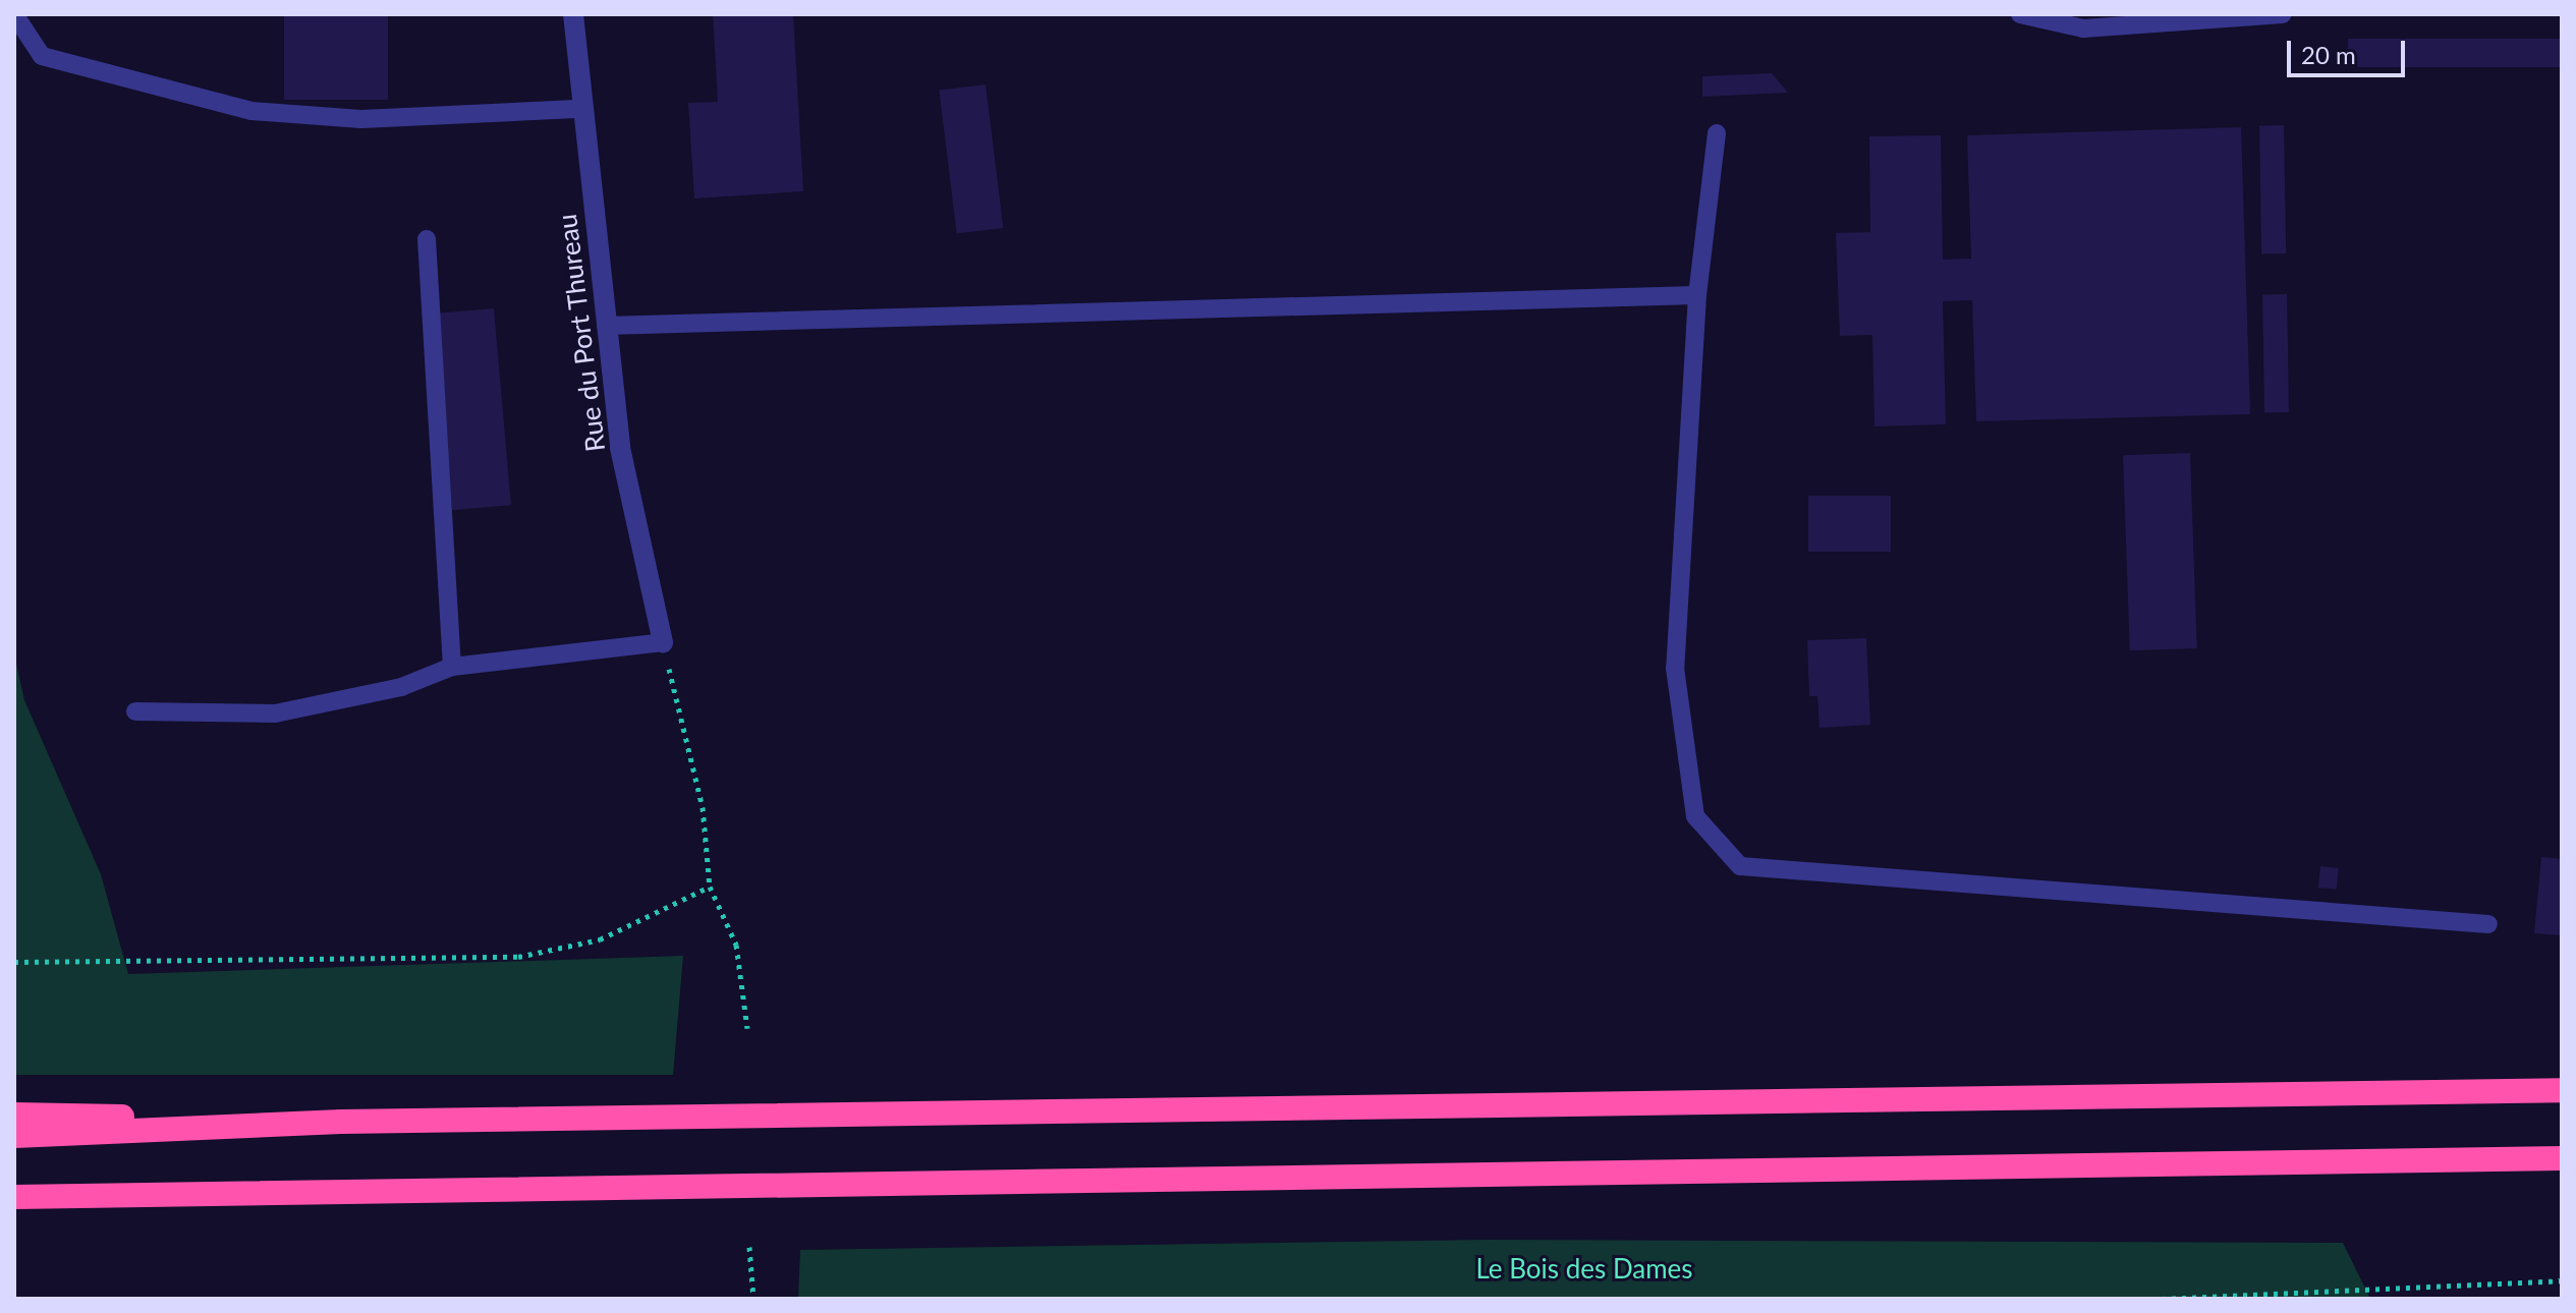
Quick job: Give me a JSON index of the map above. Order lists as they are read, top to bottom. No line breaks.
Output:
{"streets":{"street":["Rue du Port Thureau"]},"parks":["Le Bois des Dames"],"scale_bar":"20 m"}
